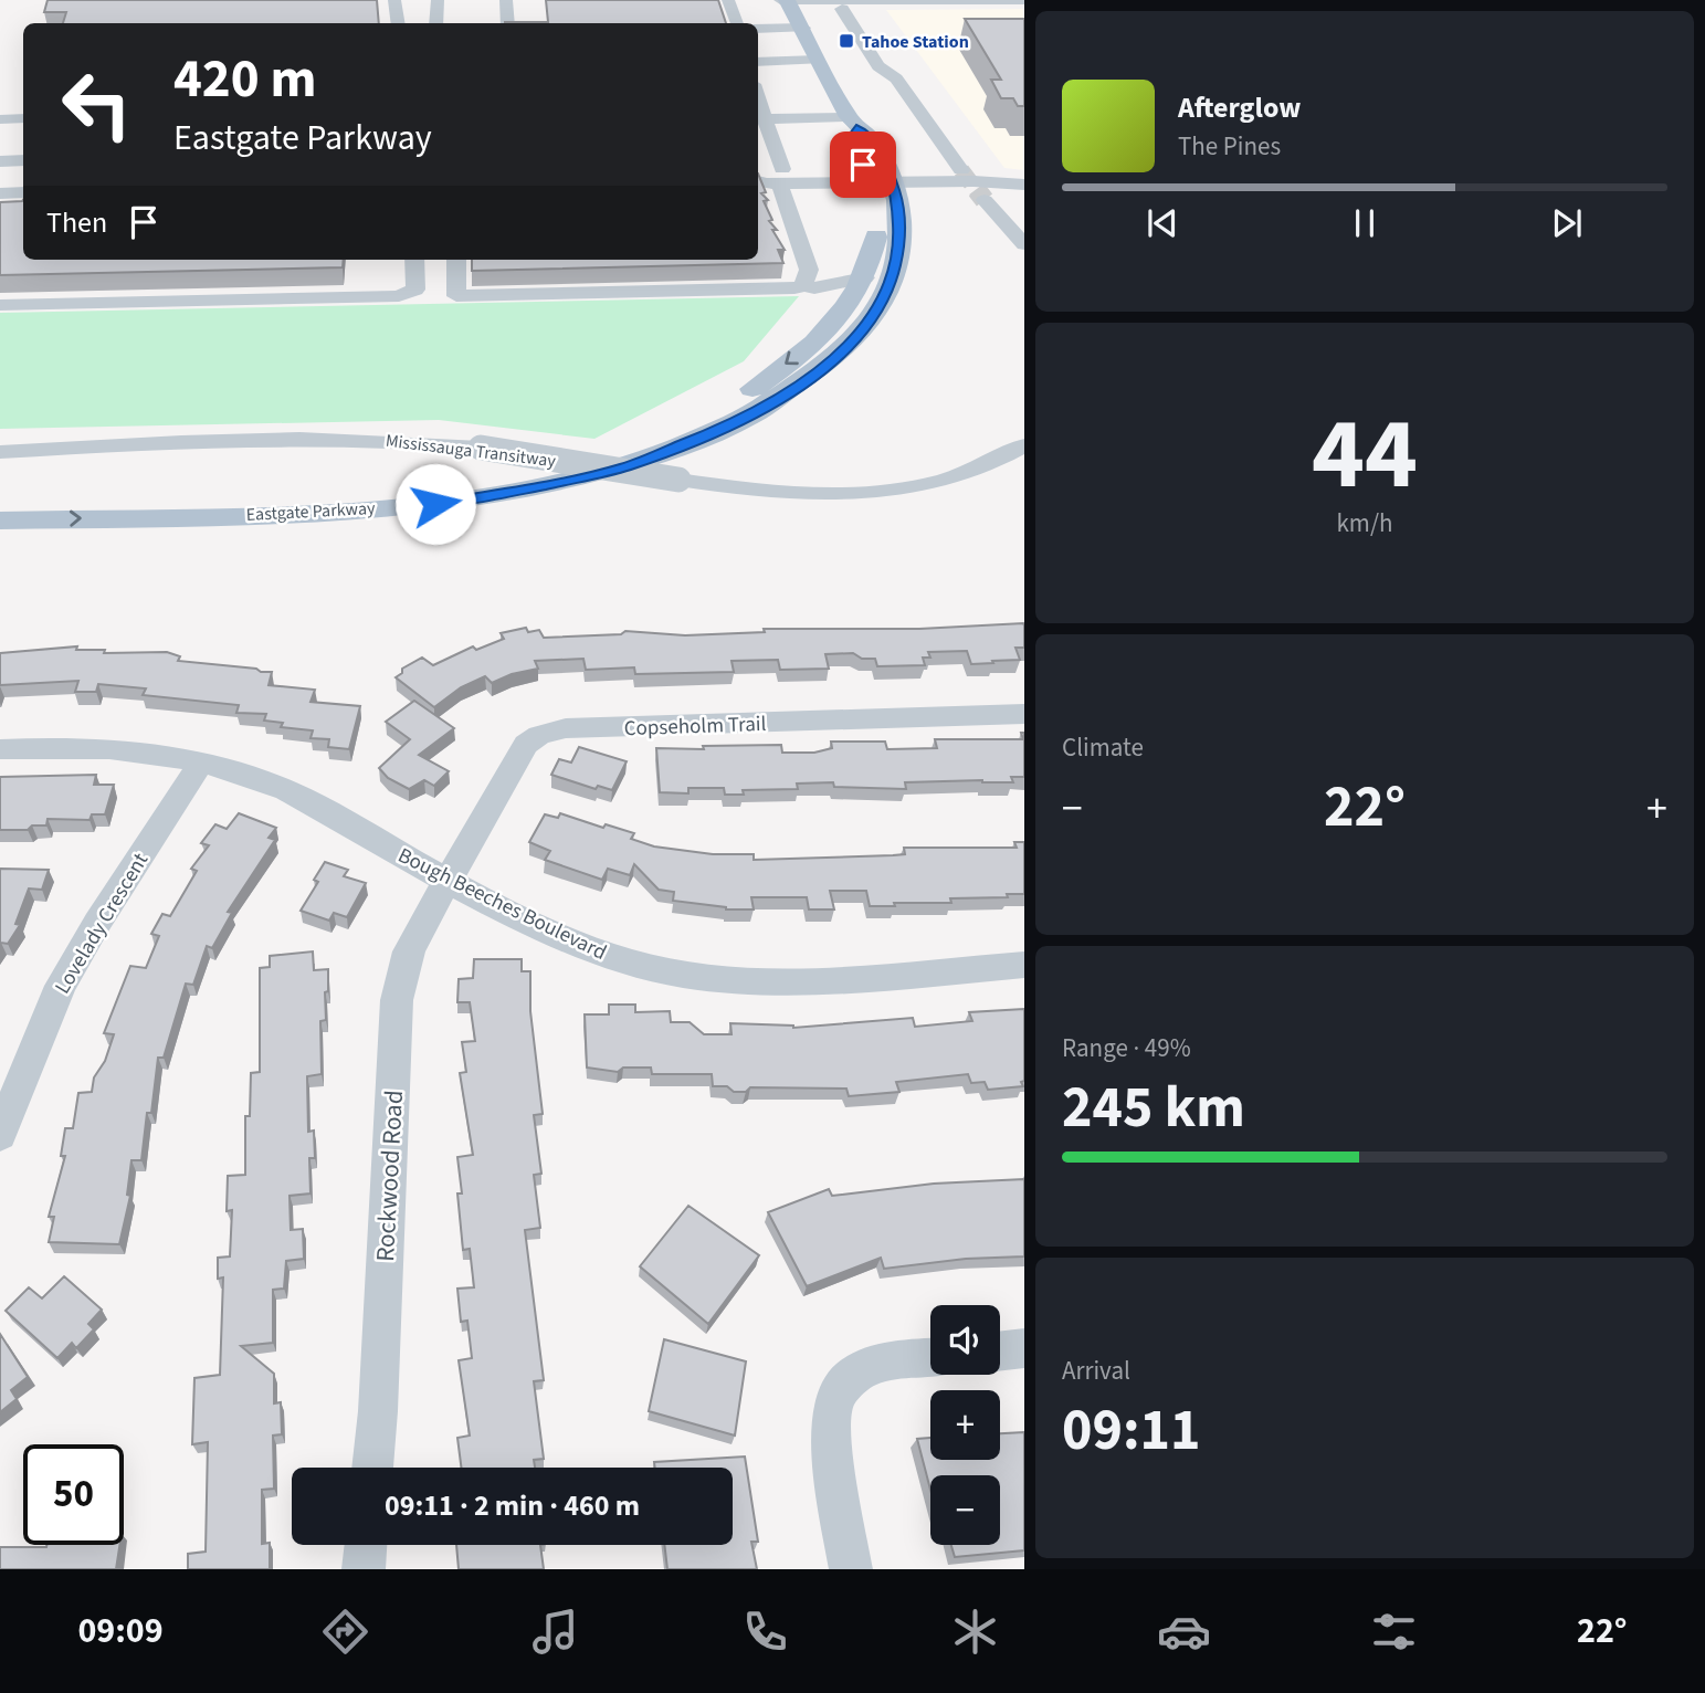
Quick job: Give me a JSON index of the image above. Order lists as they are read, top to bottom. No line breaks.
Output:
{"streets":{"main road":["Eastgate Parkway"],"street":["Mississauga Transitway","Copseholm Trail","Bough Beeches Boulevard","Lovelady Crescent","Rockwood Road"]},"crossings":[["Copseholm Trail","Bough Beeches Boulevard"],["Copseholm Trail","Rockwood Road"],["Bough Beeches Boulevard","Lovelady Crescent"],["Bough Beeches Boulevard","Rockwood Road"]],"places":{"transit":["Tahoe Station"]},"page":{"turn":["420 m","Eastgate Parkway"],"song":["Afterglow","The Pines"],"then":"Then","tile":[["44","km/h"],"Climate",["Range · 49%","245 km"],["Arrival","09:11"]],"heat":["−","22°","+"],"map_buttons":["+","−"],"limit":"50","trip":"09:11 · 2 min · 460 m","tabs":["09:09","22°"]}}
